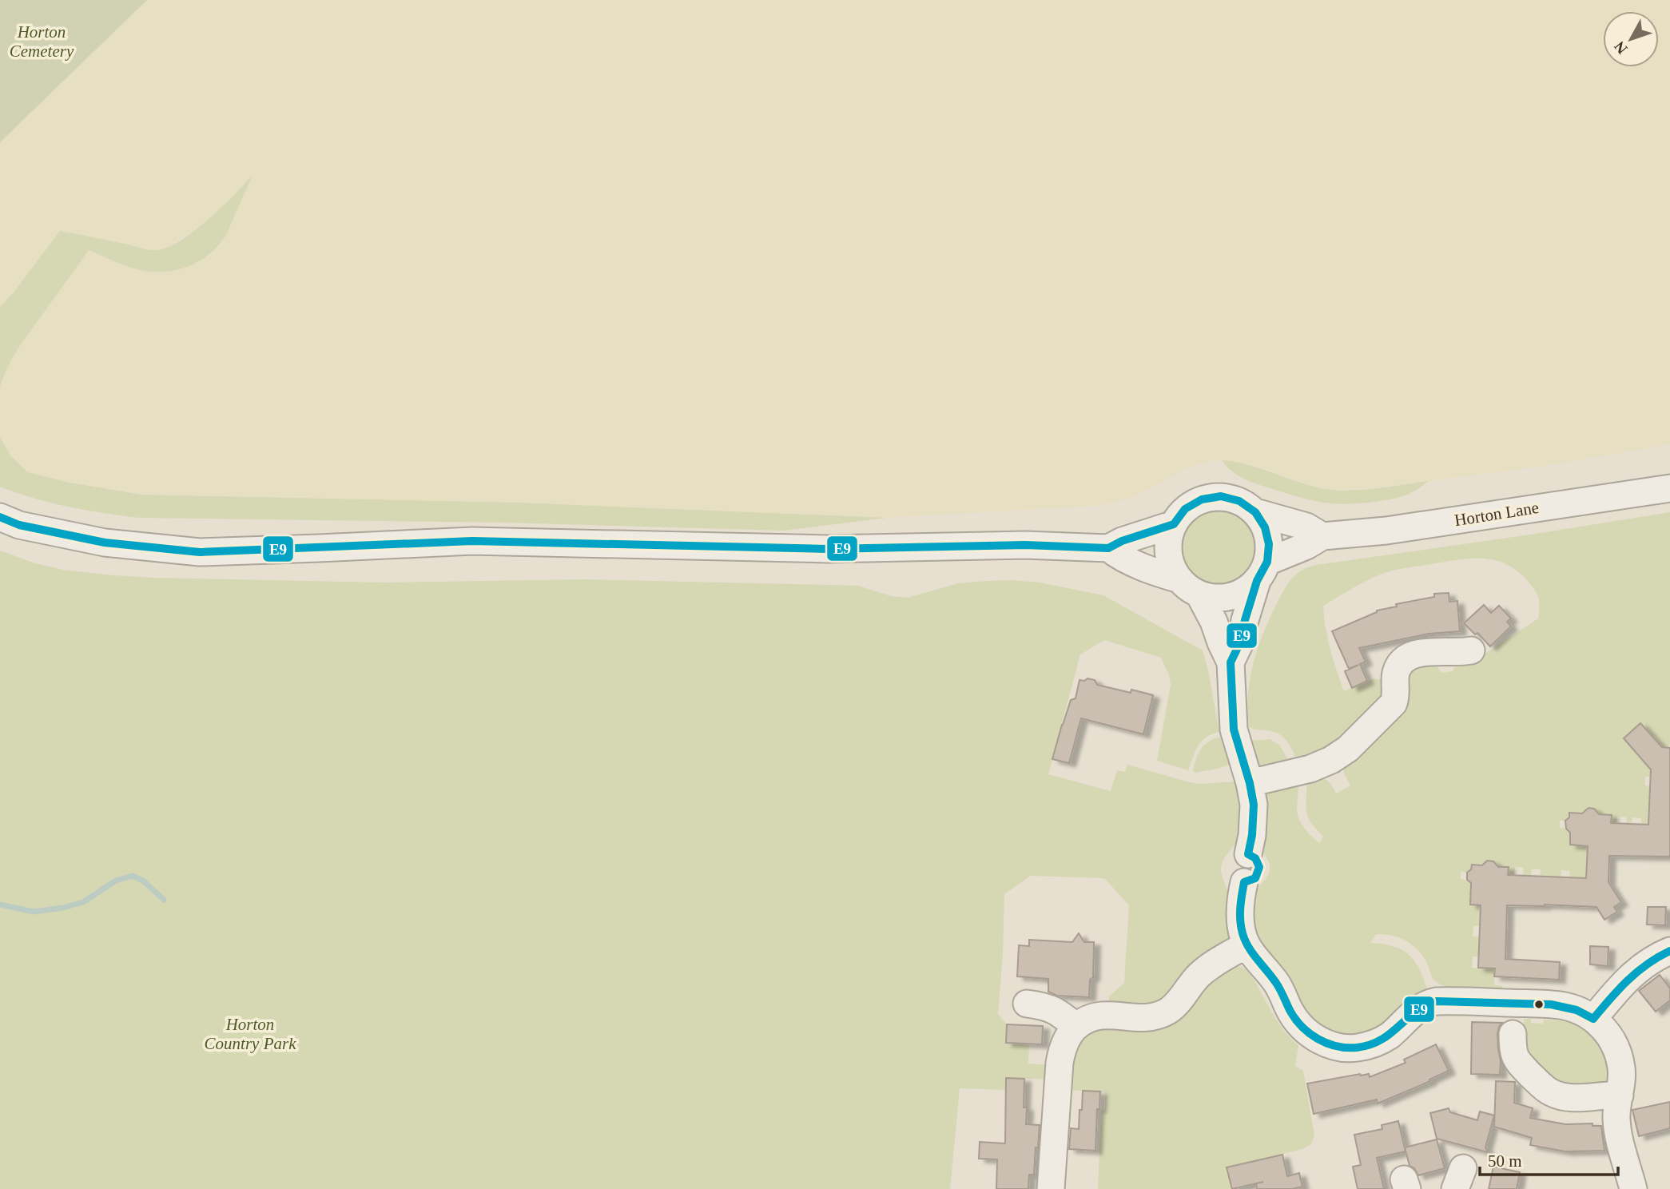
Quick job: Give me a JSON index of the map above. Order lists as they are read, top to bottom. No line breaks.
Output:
{"streets":{"street":["Horton Lane"]},"parks":["Horton Cemetery","Horton Country Park"],"lines":["transit line E9"],"scale_bar":"50 m","north":"bottom left"}
